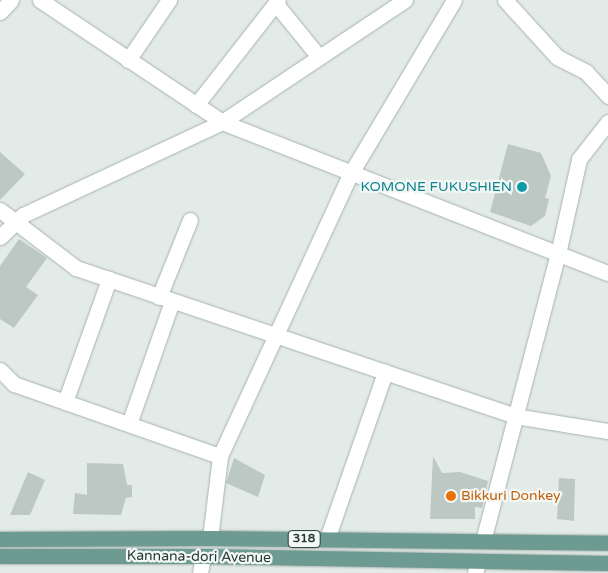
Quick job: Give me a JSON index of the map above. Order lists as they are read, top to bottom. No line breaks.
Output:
{"streets":{"main road":["318","Kannana-dori Avenue"]},"places":["KOMONE FUKUSHIEN","Bikkuri Donkey"]}
